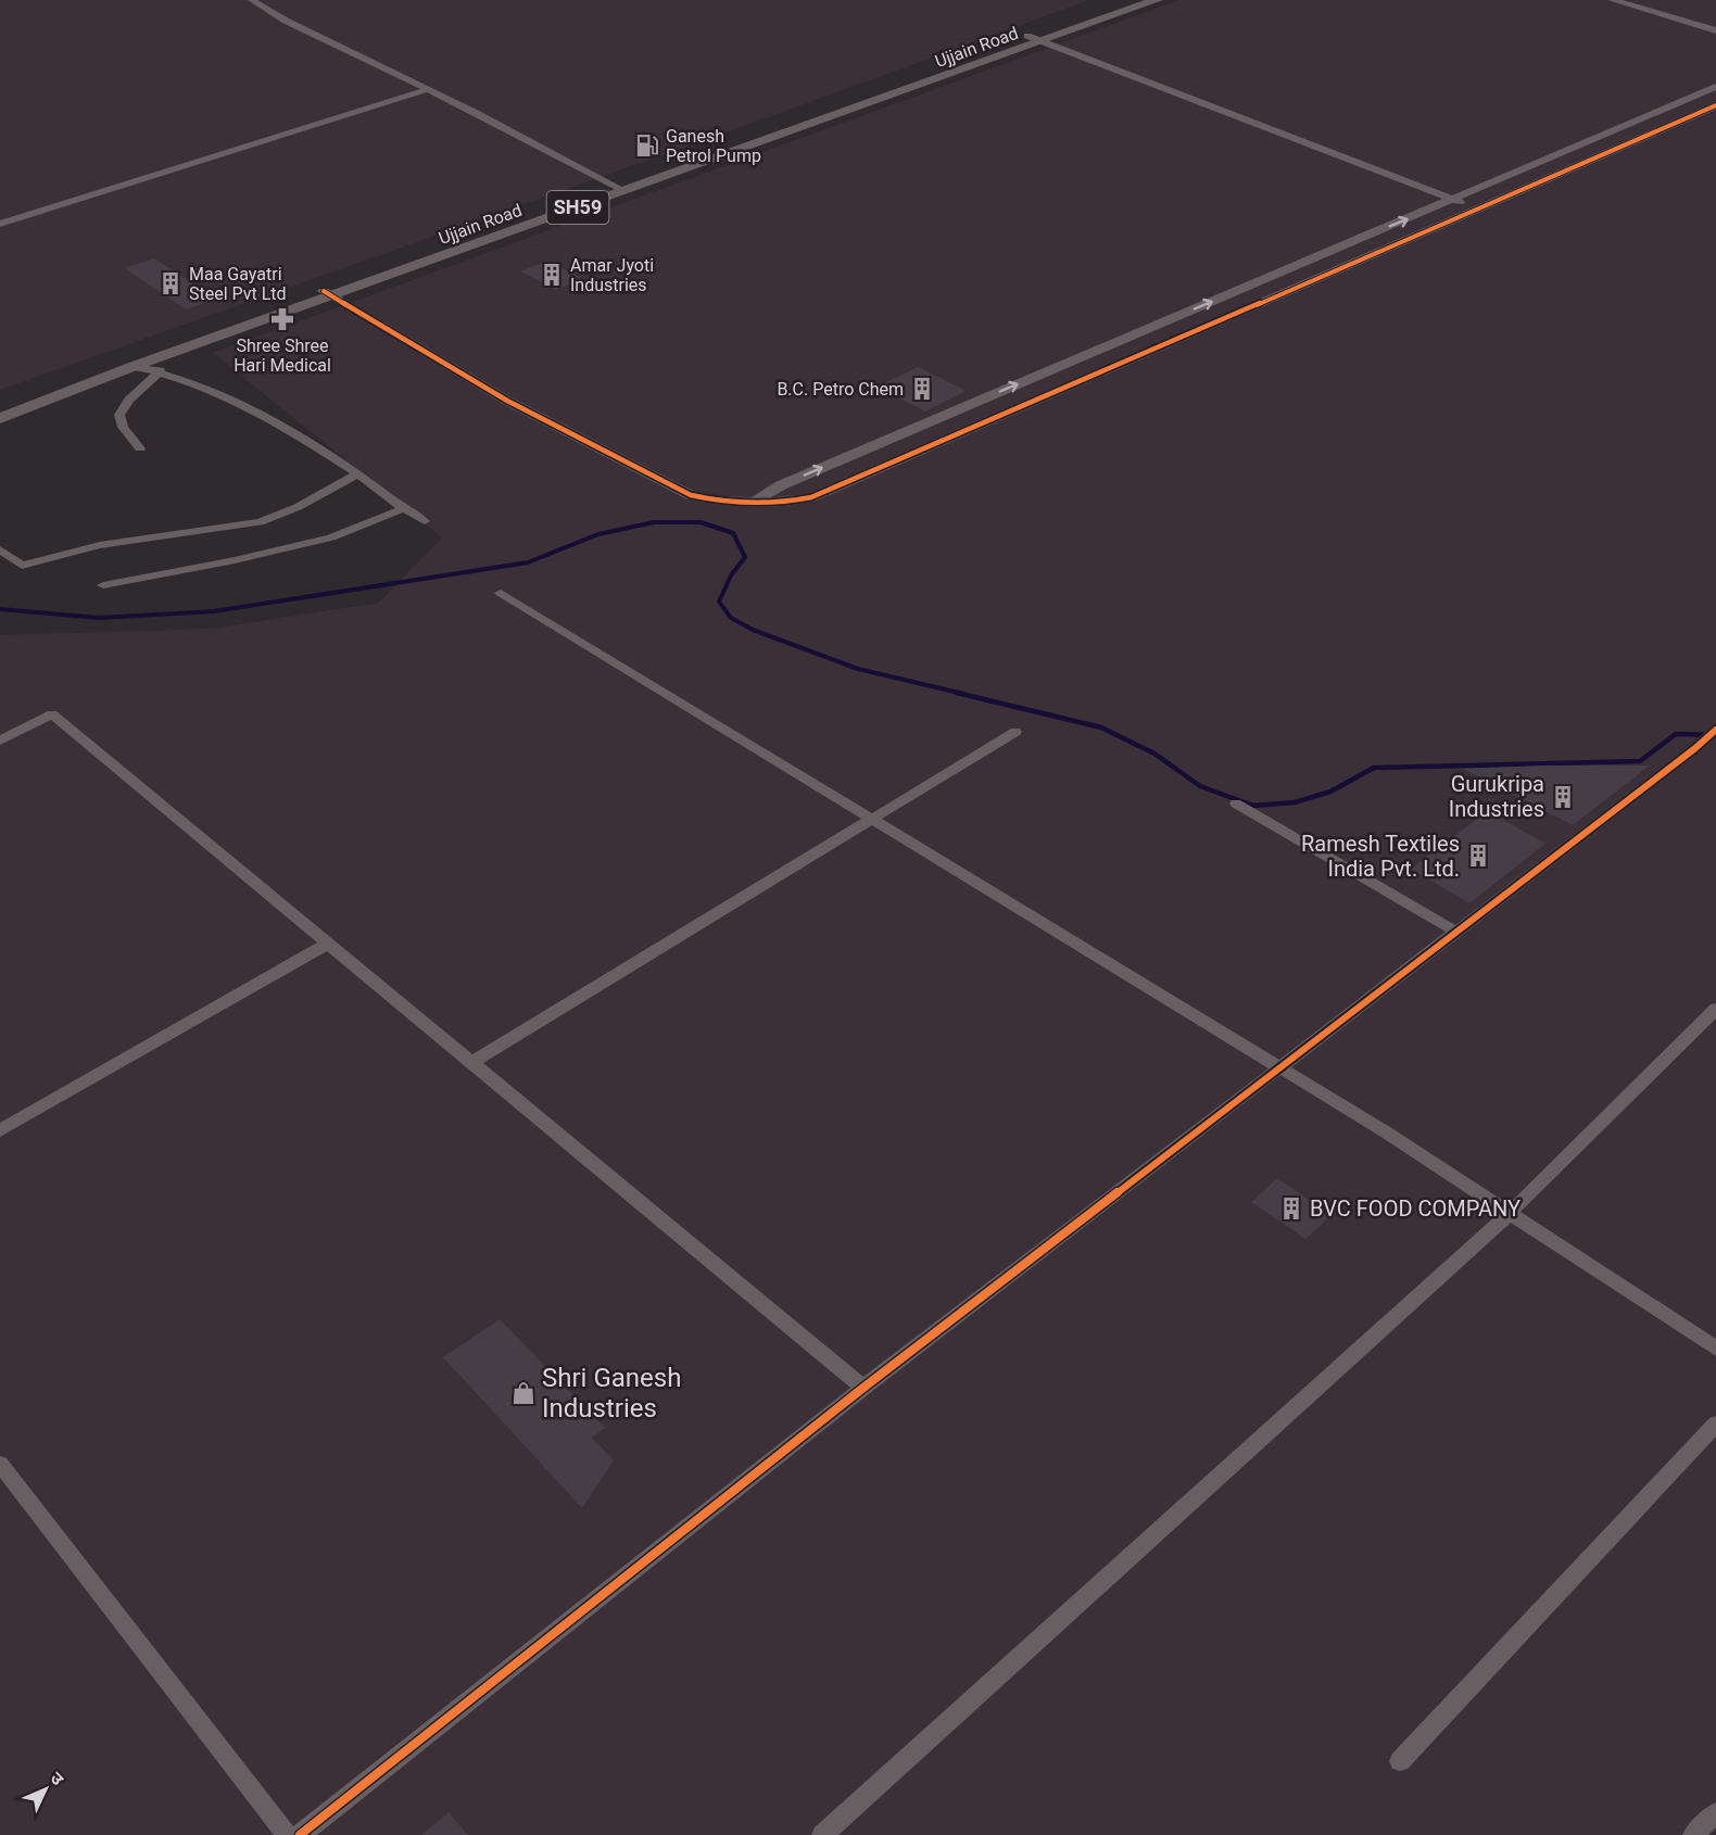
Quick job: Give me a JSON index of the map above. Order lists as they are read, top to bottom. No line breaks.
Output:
{"streets":{"main road":["Ujjain Road","SH59"]},"places":{"fuel station":["Ganesh Petrol Pump"],"building":["Amar Jyoti Industries","Maa Gayatri Steel Pvt Ltd","B.C. Petro Chem","Gurukripa Industries","Ramesh Textiles India Pvt. Ltd.","BVC FOOD COMPANY"],"pharmacy":["Shree Shree Hari Medical"],"shop":["Shri Ganesh Industries"]},"north":"top right"}
